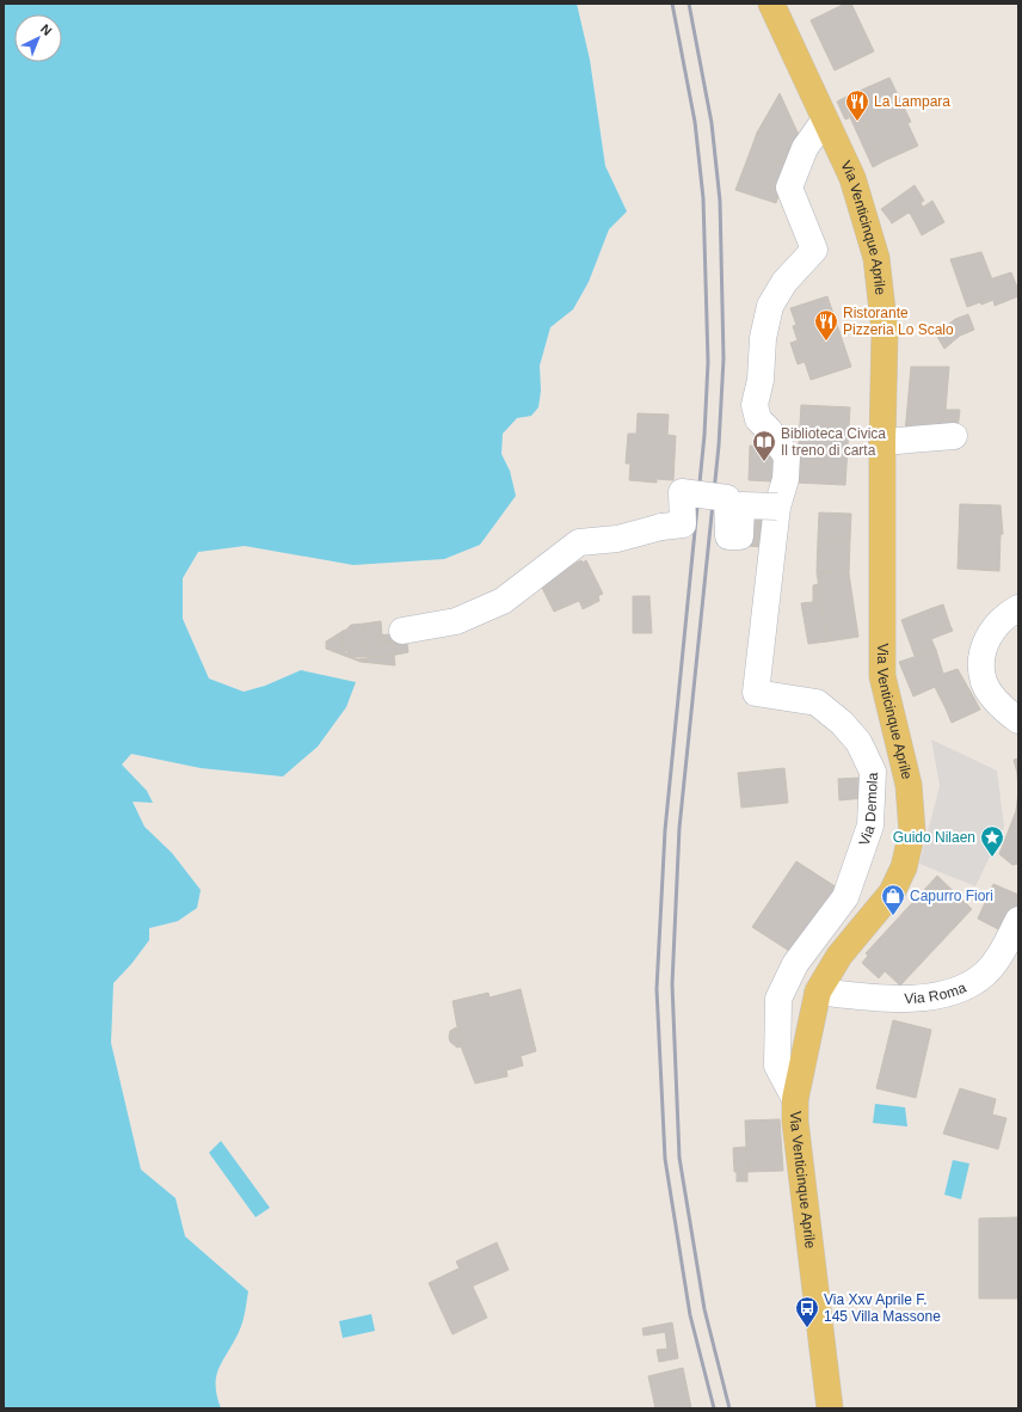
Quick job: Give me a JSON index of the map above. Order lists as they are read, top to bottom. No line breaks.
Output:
{"streets":{"main road":["Via Venticinque Aprile"],"street":["Via Demola","Via Roma"]},"crossings":[["Via Venticinque Aprile","Via Demola"],["Via Venticinque Aprile","Via Roma"]],"places":{"restaurant":["La Lampara","Ristorante Pizzeria Lo Scalo"],"library":["Biblioteca Civica Il treno di carta"],"place":["Guido Nilaen"],"shop":["Capurro Fiori"],"bus stop":["Via Xxv Aprile F. 145 Villa Massone"]},"north":"top right"}
